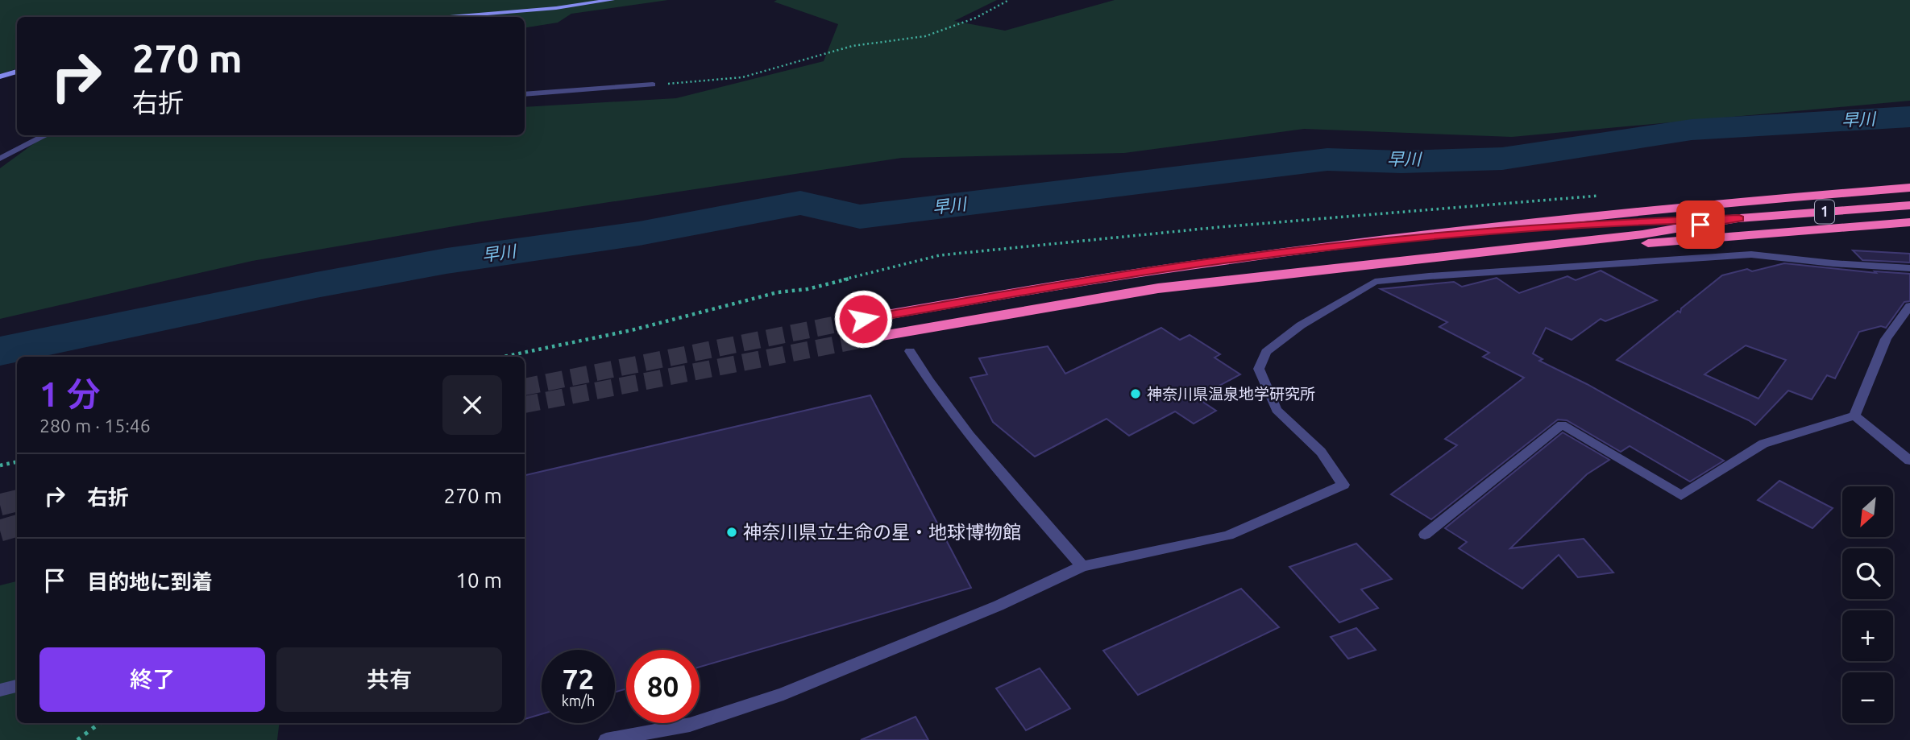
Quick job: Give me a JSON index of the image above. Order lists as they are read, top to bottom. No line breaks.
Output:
{"streets":{"highway":["1"]},"water":["早川"],"places":["神奈川県温泉地学研究所","神奈川県立生命の星・地球博物館"],"north":"bottom left","page":{"turn":["270 m","右折"],"heading":["1 分","280 m · 15:46"],"list":[{"name":"右折","value":"270 m"},{"name":"目的地に到着","value":"10 m"}],"map_buttons":["+","−"],"buttons":["終了","共有"],"speed":"72 km/h","limit":"80"}}
